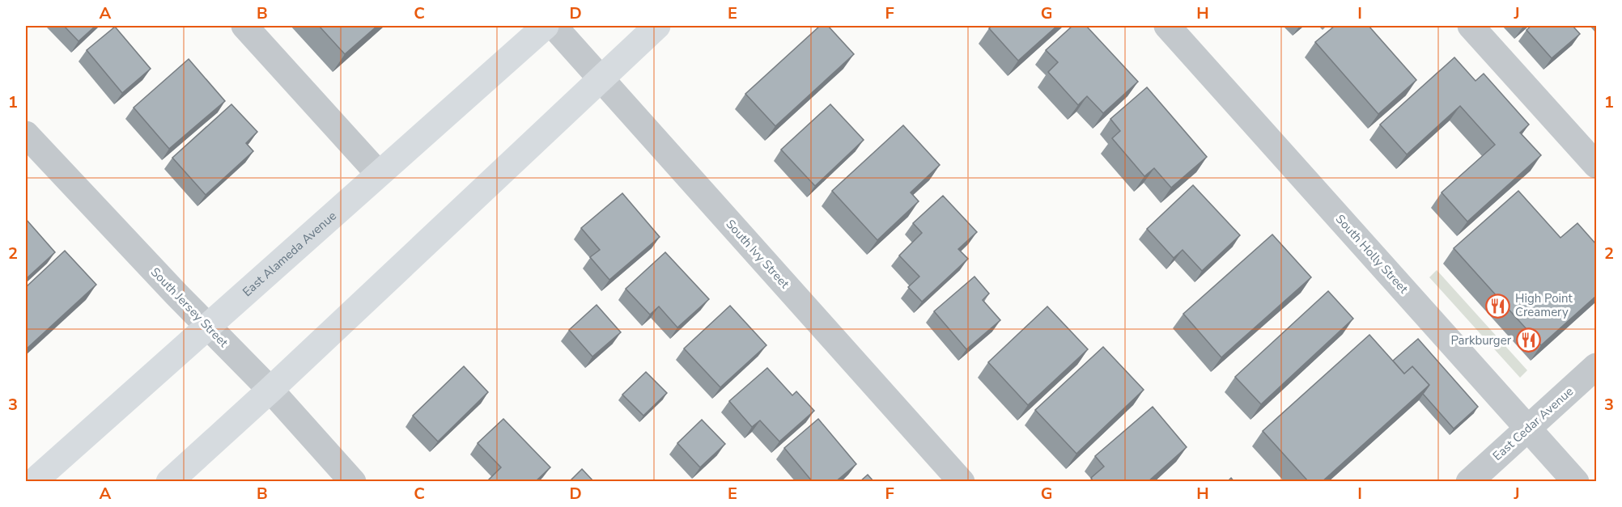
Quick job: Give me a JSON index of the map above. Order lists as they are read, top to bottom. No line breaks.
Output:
{"streets":{"main road":["East Alameda Avenue"],"street":["South Ivy Street","South Holly Street","South Jersey Street","East Cedar Avenue"]},"crossings":[["East Alameda Avenue","South Jersey Street"],["South Holly Street","East Cedar Avenue"]],"places":{"restaurant":["High Point Creamery","Parkburger"]},"grid":{"columns":["A","B","C","D","E","F","G","H","I","J"],"rows":["1","2","3"]}}
